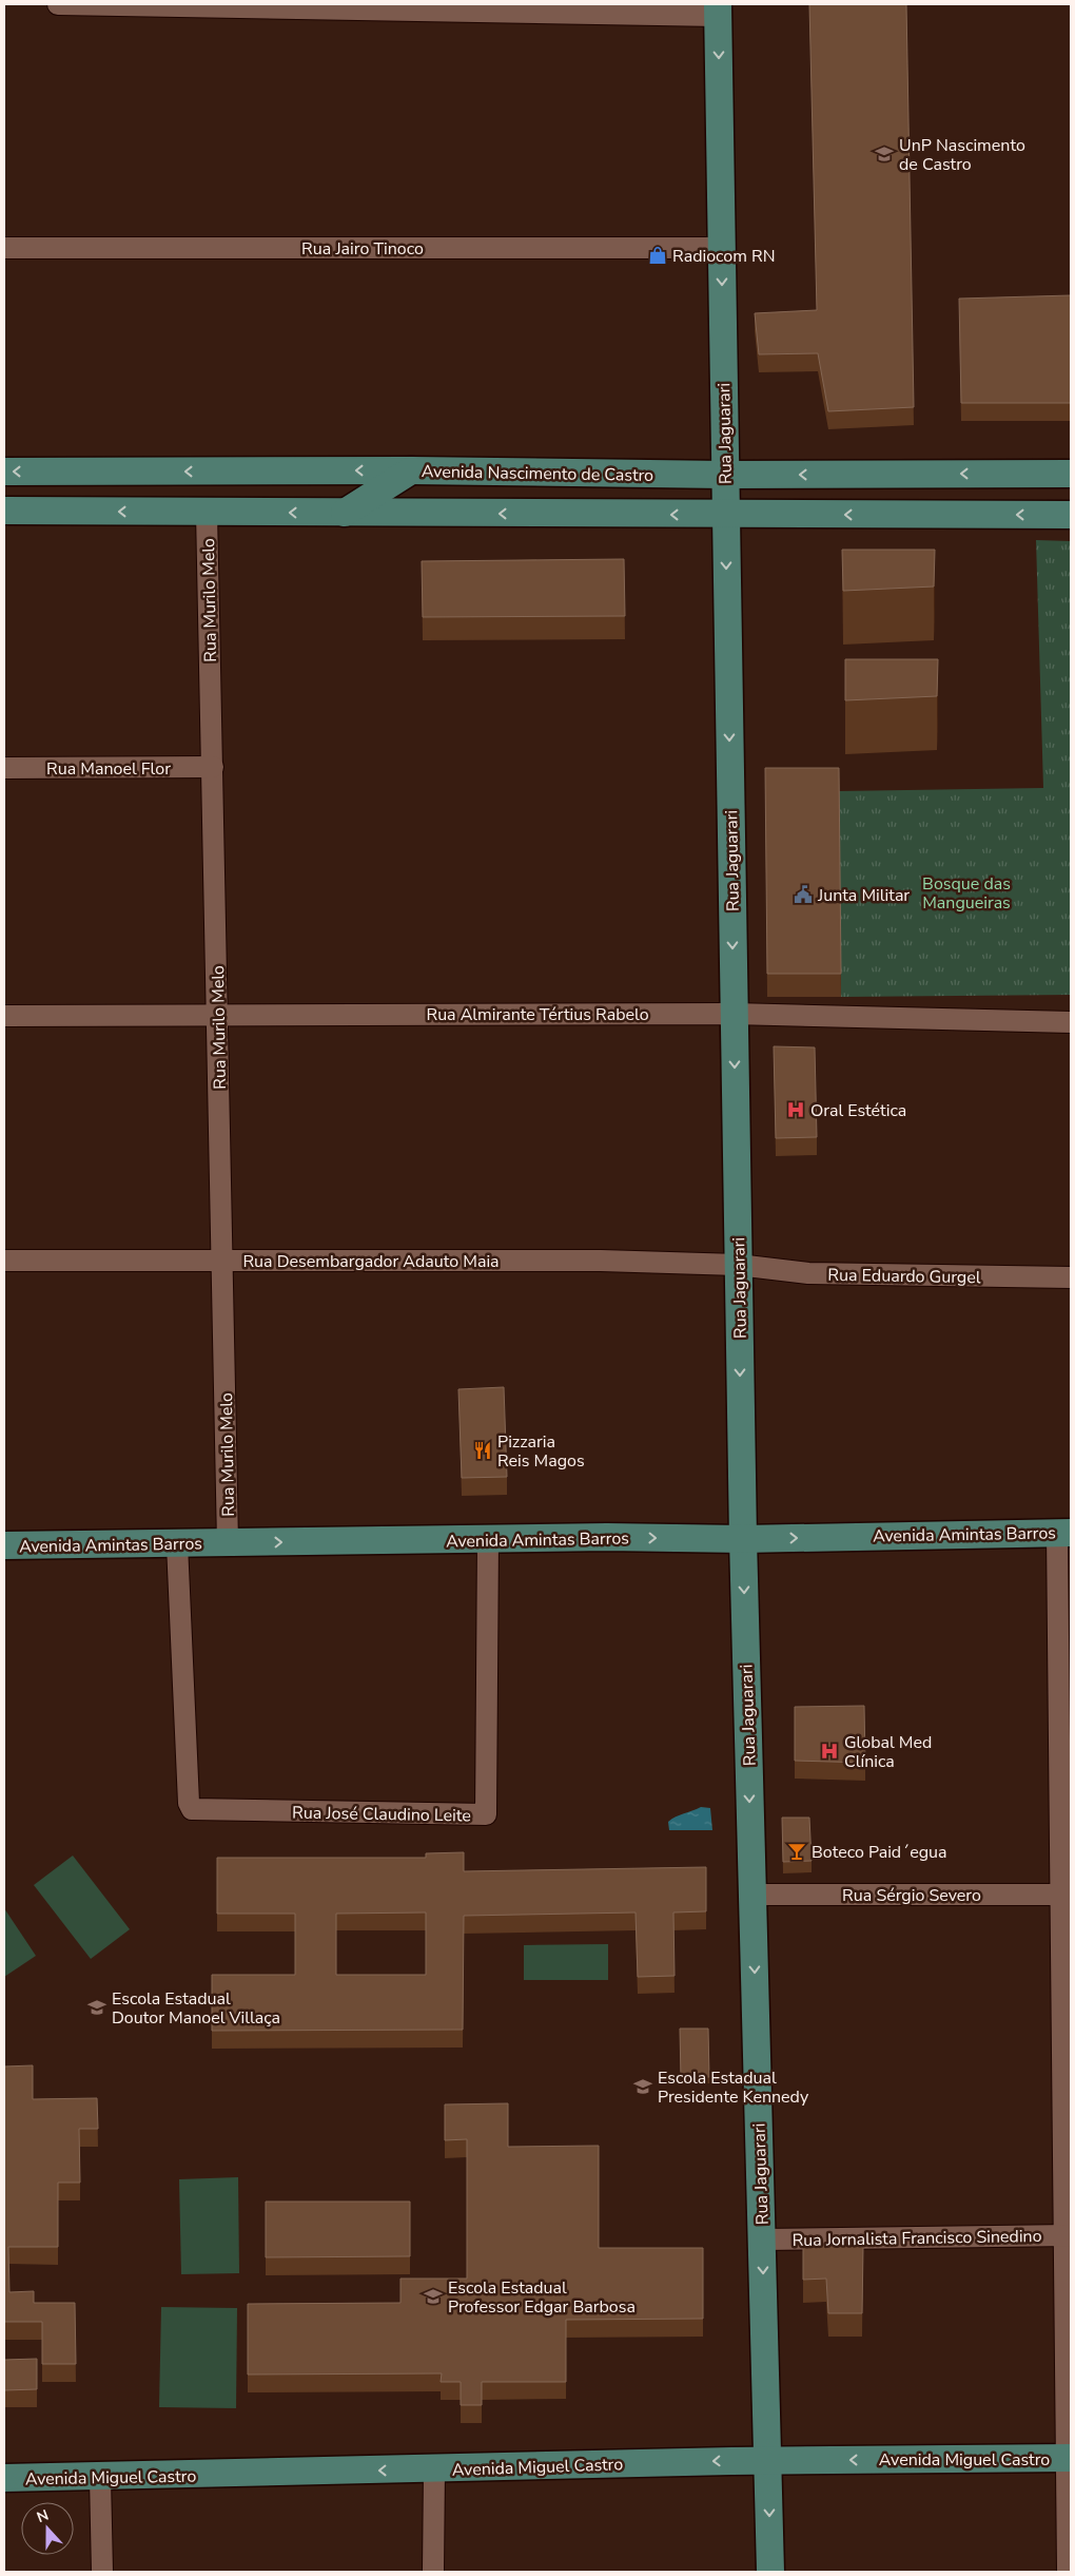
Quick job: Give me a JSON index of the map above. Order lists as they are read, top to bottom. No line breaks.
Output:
{"streets":{"main road":["Rua Jaguarari","Avenida Nascimento de Castro","Avenida Amintas Barros","Avenida Miguel Castro"],"street":["Rua Jairo Tinoco","Rua Murilo Melo","Rua Manoel Flor","Rua Almirante Tértius Rabelo","Rua Desembargador Adauto Maia","Rua Eduardo Gurgel","Rua José Claudino Leite","Rua Sérgio Severo","Rua Jornalista Francisco Sinedino"]},"crossings":[["Rua Jairo Tinoco","Rua Jaguarari"],["Rua Jaguarari","Avenida Nascimento de Castro"],["Rua Jaguarari","Rua Almirante Tértius Rabelo"],["Rua Jaguarari","Rua Desembargador Adauto Maia"],["Rua Jaguarari","Rua Eduardo Gurgel"],["Rua Jaguarari","Avenida Amintas Barros"],["Rua Jaguarari","Rua Sérgio Severo"],["Rua Jaguarari","Rua Jornalista Francisco Sinedino"],["Rua Jaguarari","Avenida Miguel Castro"],["Rua Murilo Melo","Rua Manoel Flor"],["Rua Murilo Melo","Rua Almirante Tértius Rabelo"],["Rua Murilo Melo","Rua Desembargador Adauto Maia"],["Rua Murilo Melo","Avenida Amintas Barros"],["Rua Desembargador Adauto Maia","Rua Eduardo Gurgel"],["Avenida Amintas Barros","Rua José Claudino Leite"]],"one_way":["Rua Jaguarari","Avenida Amintas Barros","Avenida Miguel Castro"],"parks":["Bosque das Mangueiras"],"places":{"school or university":["UnP Nascimento de Castro","Escola Estadual Doutor Manoel Villaça","Escola Estadual Presidente Kennedy","Escola Estadual Professor Edgar Barbosa"],"shop":["Radiocom RN"],"public building":["Junta Militar"],"hospital":["Oral Estética","Global Med Clínica"],"restaurant":["Pizzaria Reis Magos"],"bar":["Boteco Paid´egua"]},"north":"top"}
